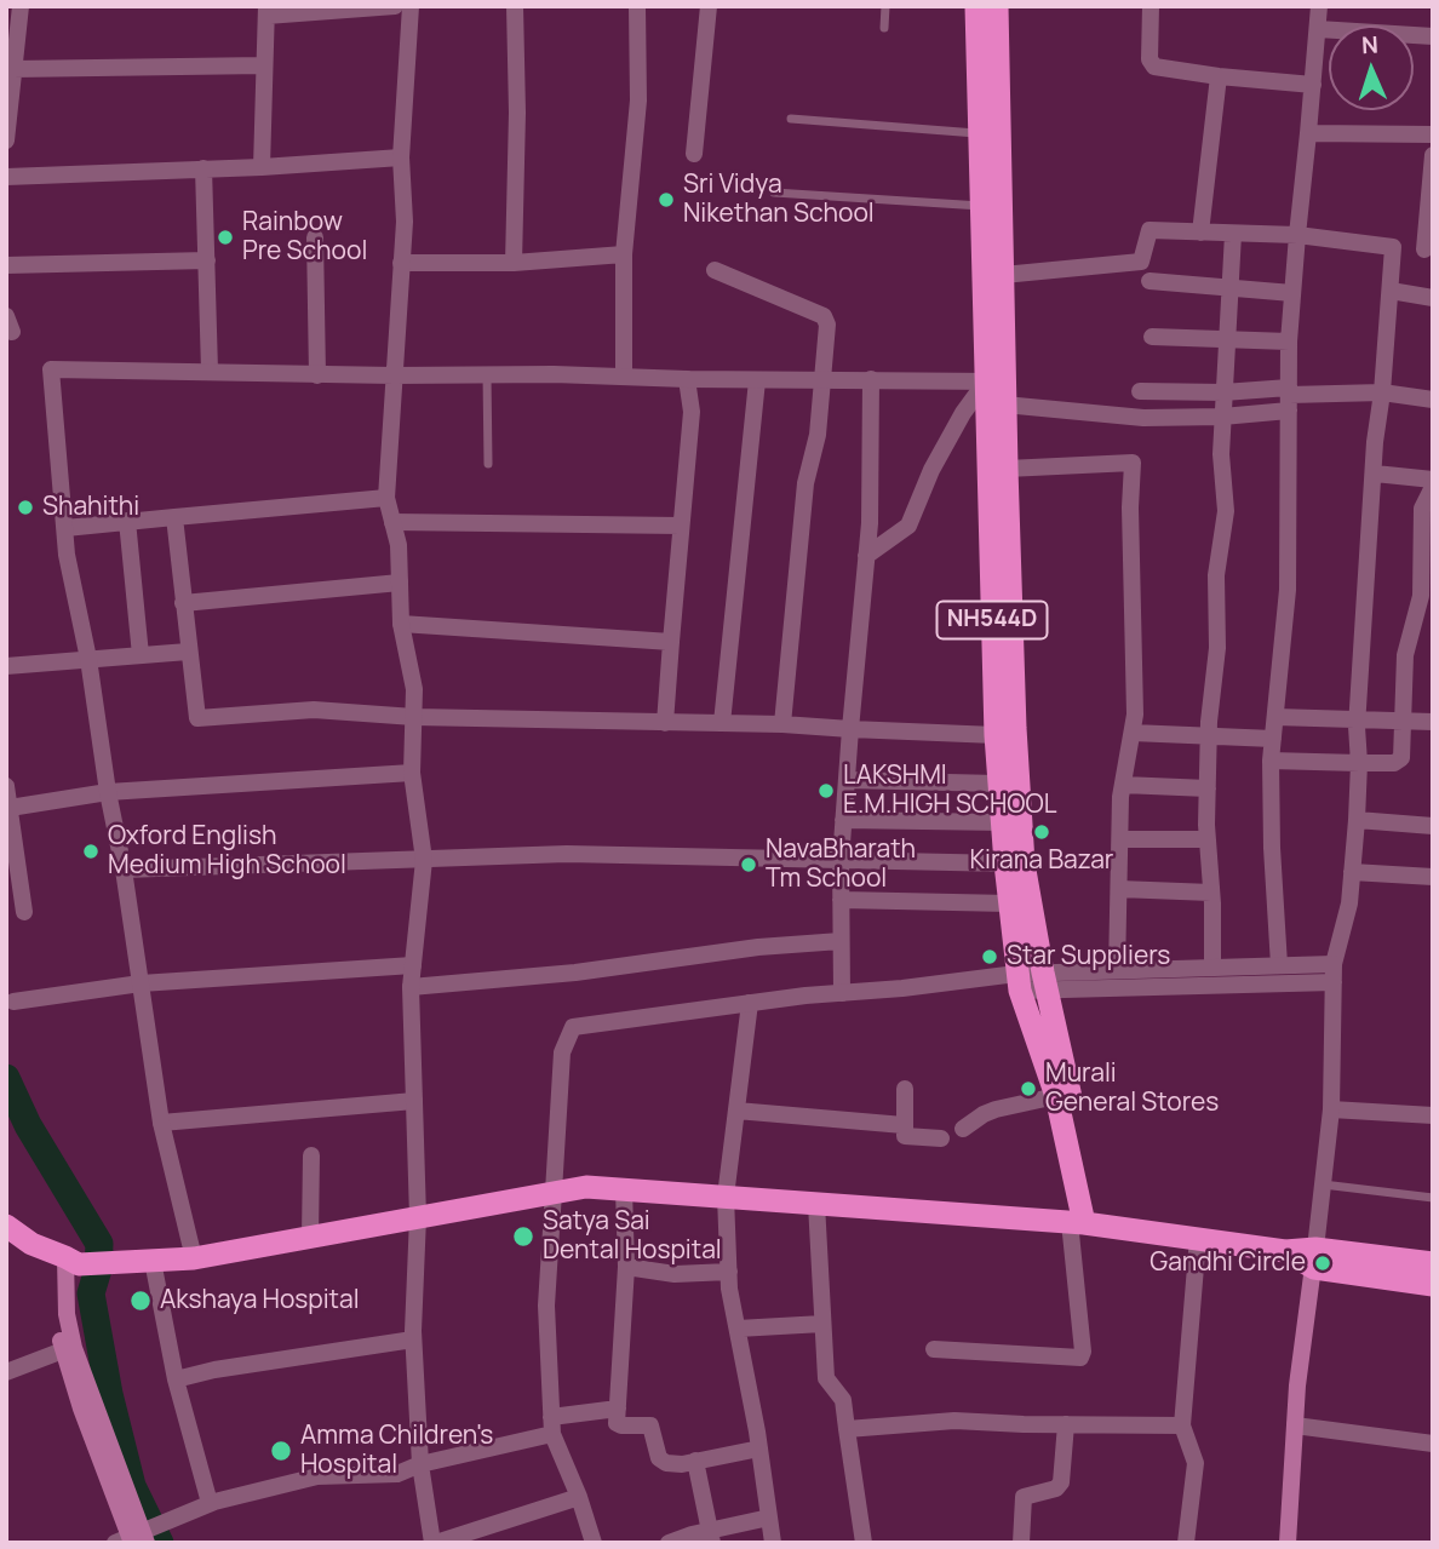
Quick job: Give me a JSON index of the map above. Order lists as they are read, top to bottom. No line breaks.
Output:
{"streets":{"highway":["NH544D"]},"places":["Sri Vidya Nikethan School","Rainbow Pre School","Shahithi","LAKSHMI E.M.HIGH SCHOOL","Kirana Bazar","Oxford English Medium High School","NavaBharath Tm School","Star Suppliers","Murali General Stores","Satya Sai Dental Hospital","Gandhi Circle","Akshaya Hospital","Amma Children's Hospital"],"north":"top"}
